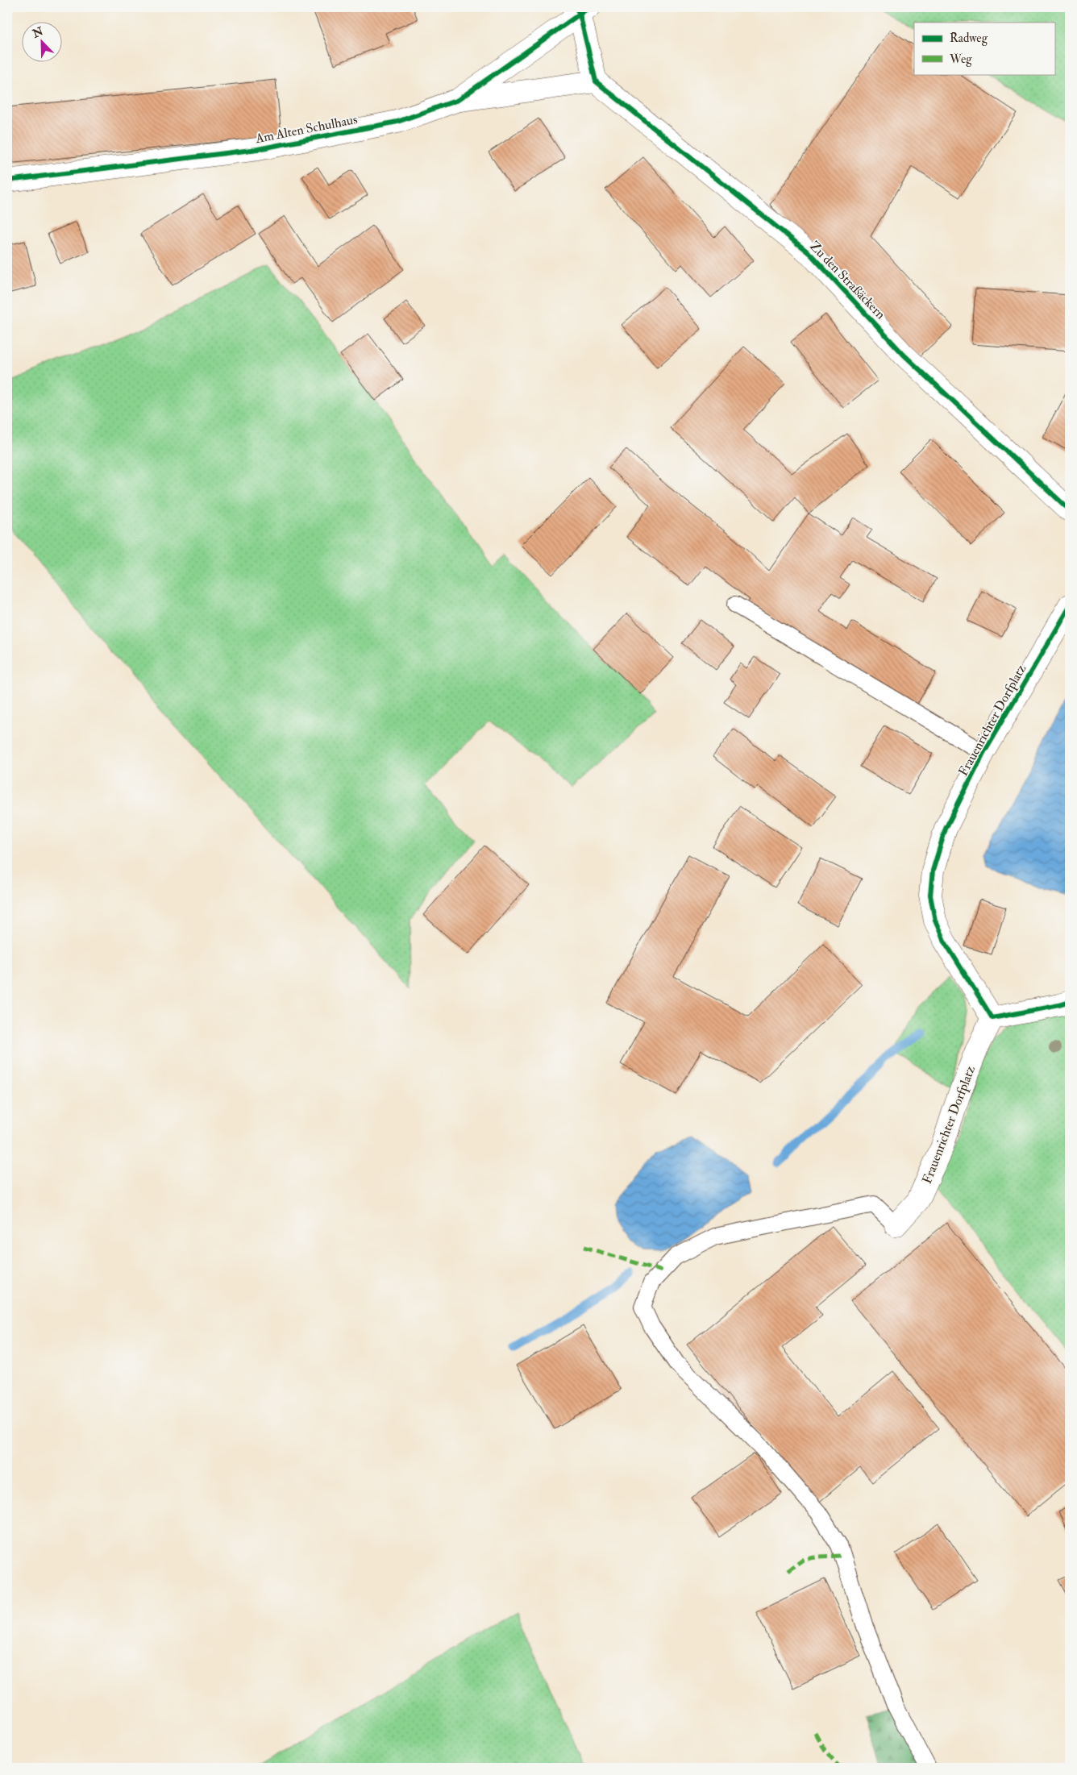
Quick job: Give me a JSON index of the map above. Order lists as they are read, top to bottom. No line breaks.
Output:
{"streets":{"street":["Am Alten Schulhaus","Zu den Straßäckern","Frauenrichter Dorfplatz"]},"crossings":[["Am Alten Schulhaus","Zu den Straßäckern"]],"legend":["Radweg","Weg"],"north":"top left"}
